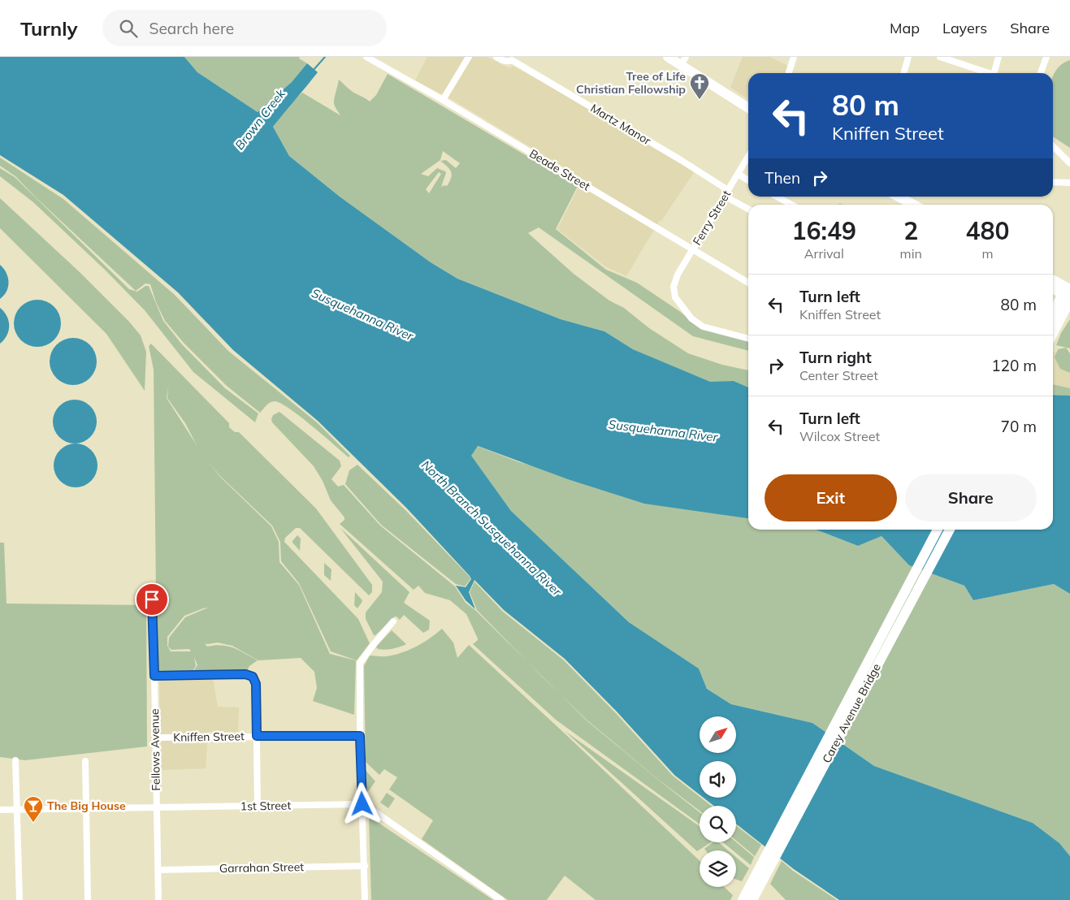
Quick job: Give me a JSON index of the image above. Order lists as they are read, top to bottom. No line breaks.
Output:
{"streets":{"main road":["Carey Avenue Bridge"],"street":["Martz Manor","Beade Street","Ferry Street","Kniffen Street","Fellows Avenue","1st Street","Garrahan Street"]},"crossings":[["Martz Manor","Ferry Street"],["Beade Street","Ferry Street"],["Kniffen Street","Fellows Avenue"],["Fellows Avenue","1st Street"],["Fellows Avenue","Garrahan Street"]],"water":["Brown Creek","Susquehanna River","North Branch Susquehanna River"],"places":{"church":["Tree of Life Christian Fellowship"],"bar":["The Big House"]},"north":"top right","page":{"header":"Turnly","search":"Search here","nav":["Map","Layers","Share"],"turn":["80 m","Kniffen Street"],"then":"Then","eta":["16:49","Arrival","2","min","480","m"],"list":[{"name":"Turn left","note":"Kniffen Street","value":"80 m"},{"name":"Turn right","note":"Center Street","value":"120 m"},{"name":"Turn left","note":"Wilcox Street","value":"70 m"}],"buttons":["Exit","Share"]}}
